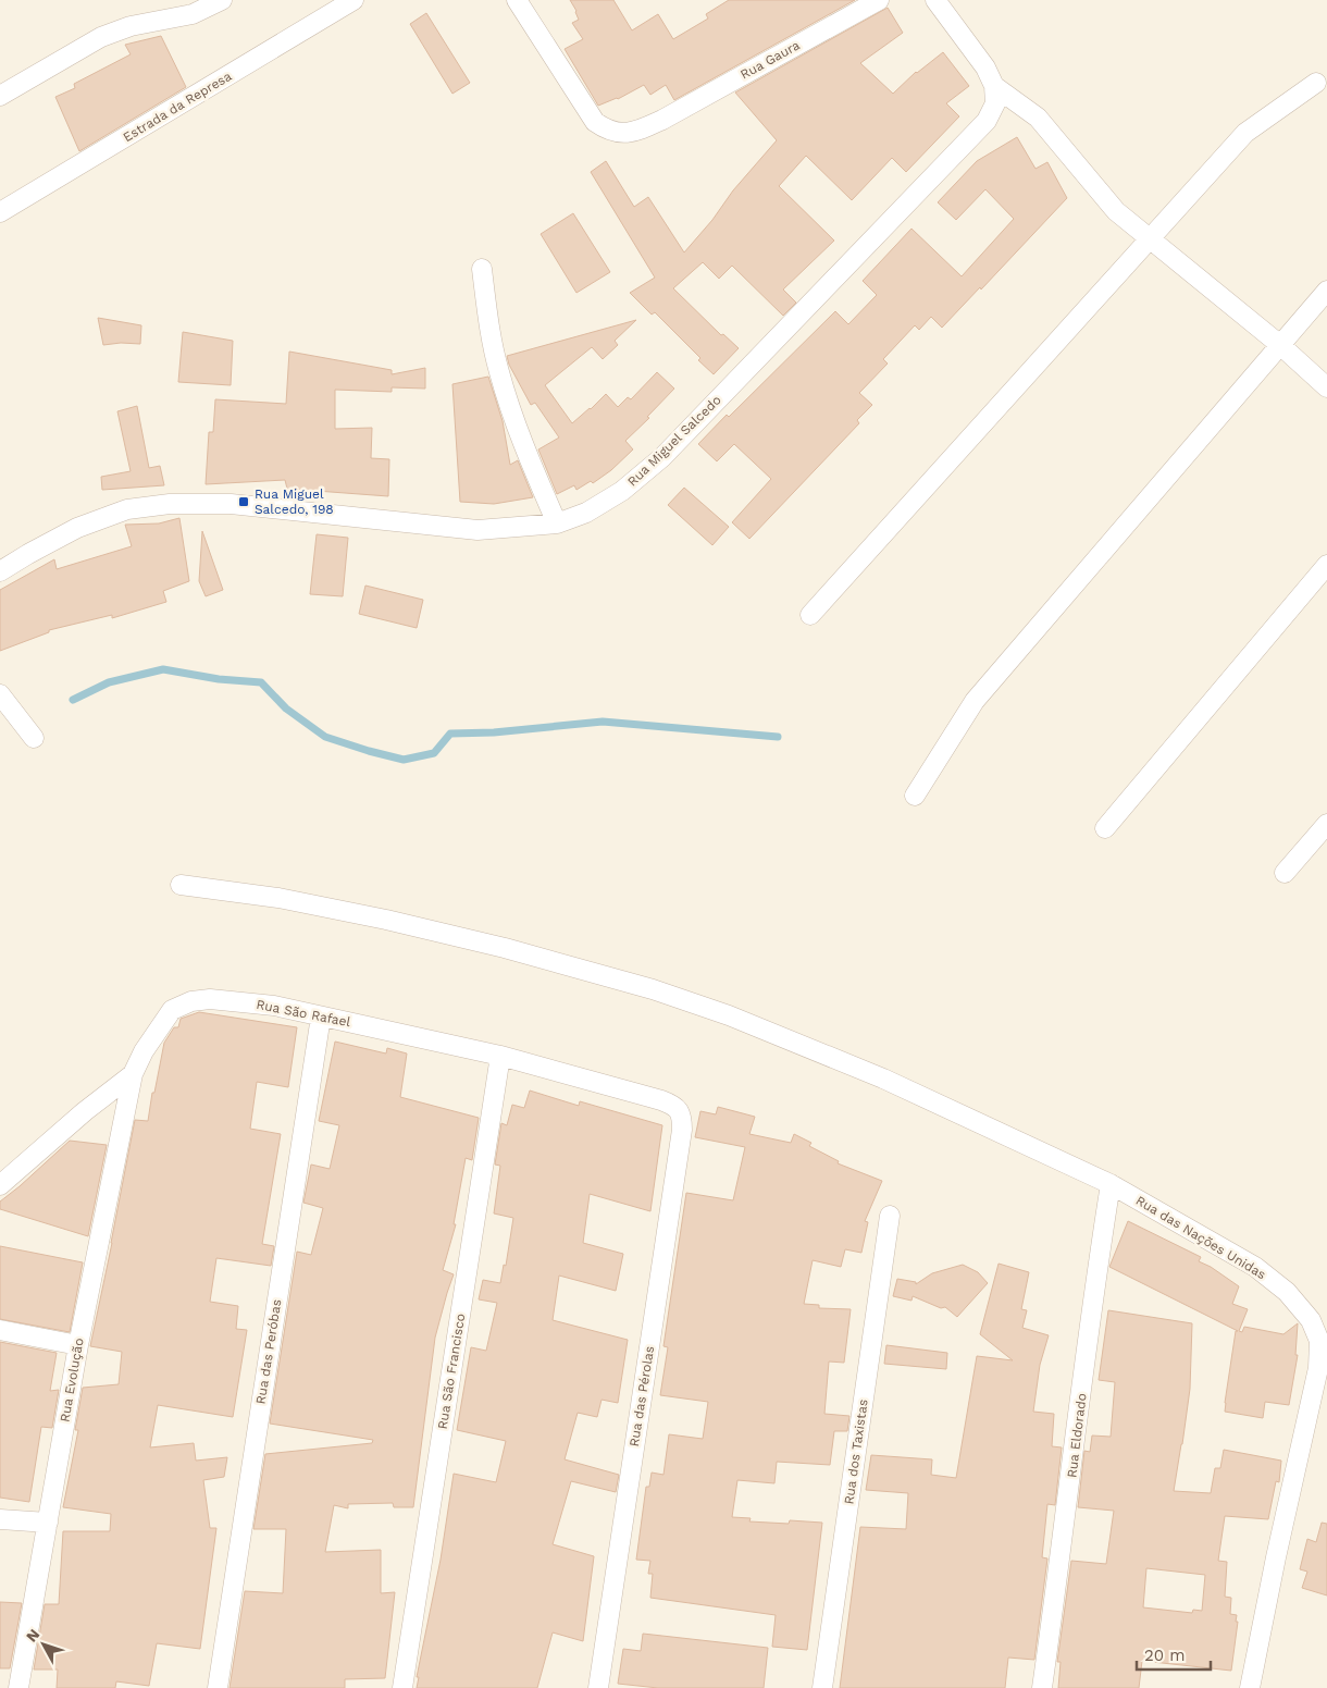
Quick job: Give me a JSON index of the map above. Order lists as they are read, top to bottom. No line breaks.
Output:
{"streets":{"street":["Rua Gaura","Estrada da Represa","Rua Miguel Salcedo","Rua São Rafael","Rua das Nações Unidas","Rua das Peróbas","Rua São Francisco","Rua Evolução","Rua das Pérolas","Rua Eldorado","Rua dos Taxistas"]},"crossings":[["Rua São Rafael","Rua das Peróbas"],["Rua São Rafael","Rua São Francisco"],["Rua São Rafael","Rua Evolução"],["Rua São Rafael","Rua das Pérolas"],["Rua das Nações Unidas","Rua Eldorado"]],"places":{"transit":["Rua Miguel Salcedo, 198"]},"scale_bar":"20 m","north":"top left"}
